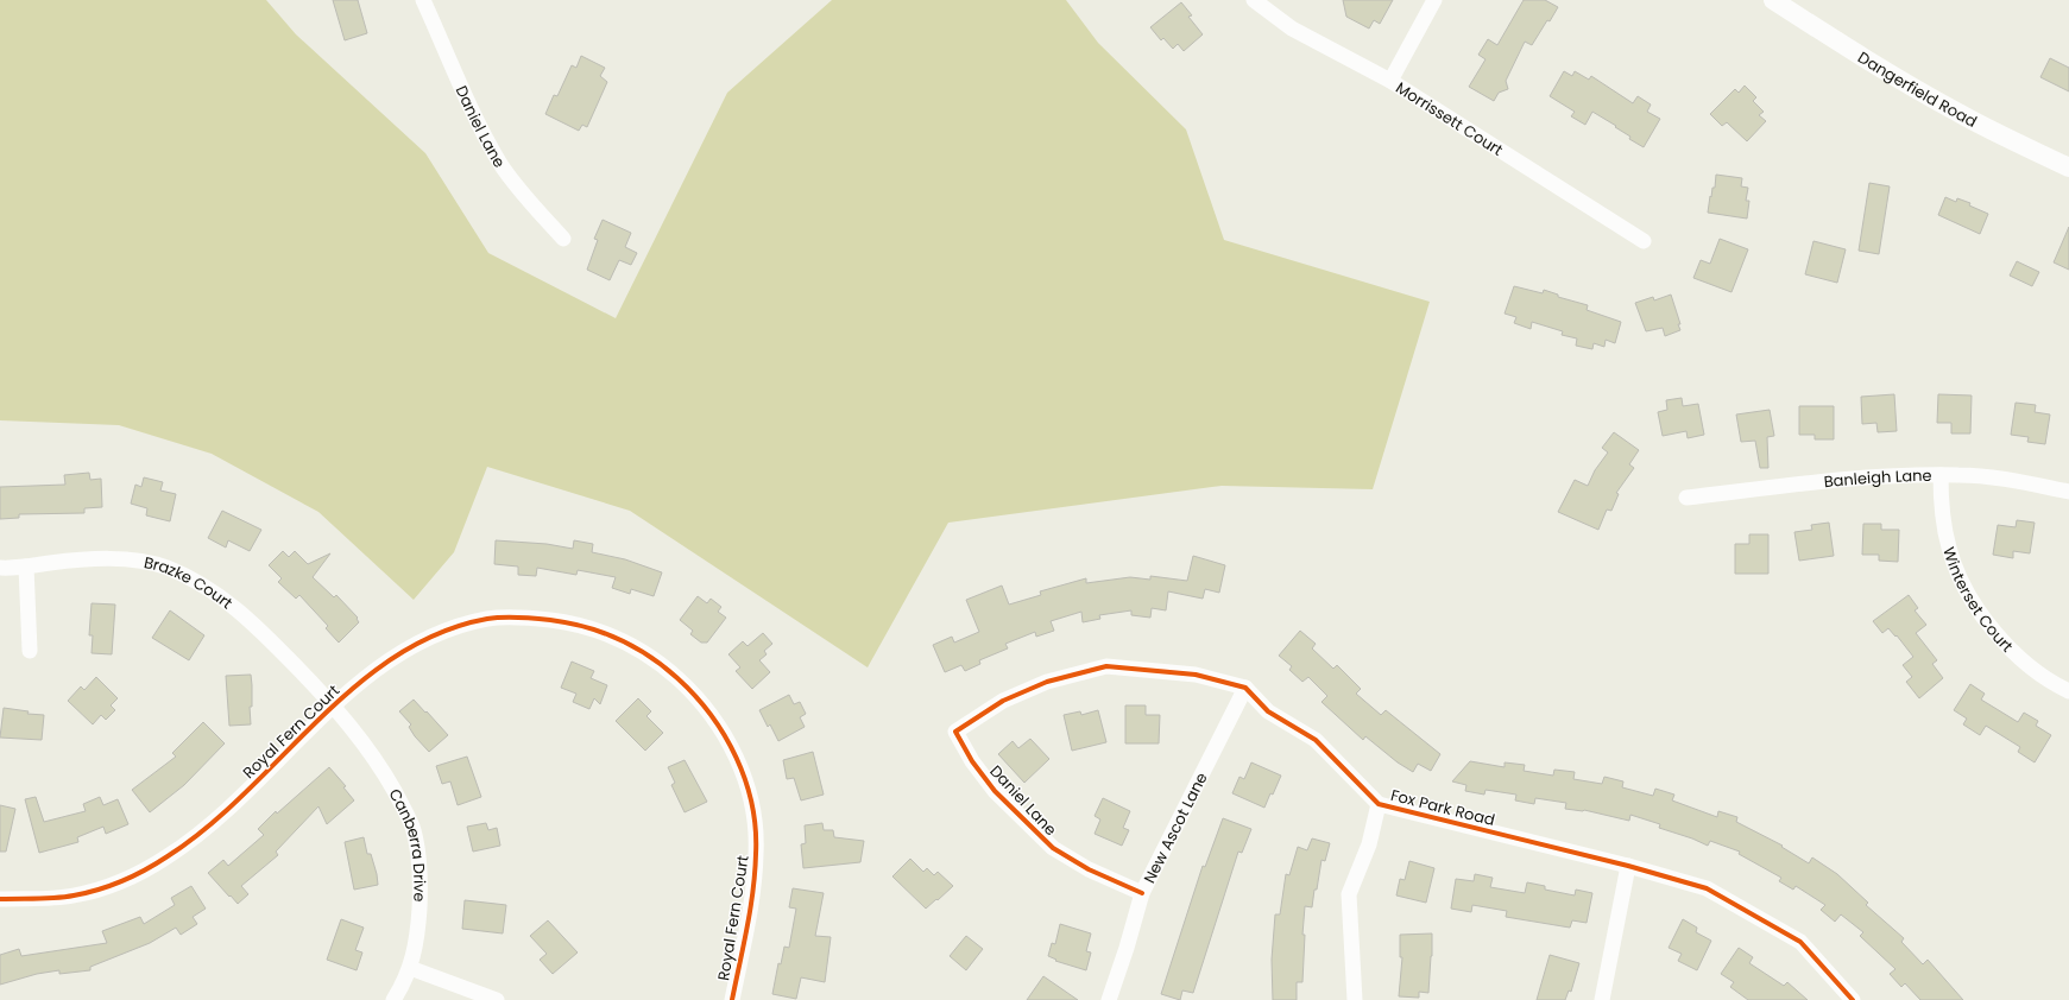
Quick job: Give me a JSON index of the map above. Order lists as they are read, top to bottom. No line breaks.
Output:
{"streets":{"street":["Dangerfield Road","Morrissett Court","Daniel Lane","Banleigh Lane","Brazke Court","Winterset Court","Royal Fern Court","Fox Park Road","New Ascot Lane","Canberra Drive"]},"crossings":[["Daniel Lane","Fox Park Road"],["Daniel Lane","New Ascot Lane"],["Banleigh Lane","Winterset Court"],["Brazke Court","Royal Fern Court"],["Brazke Court","Canberra Drive"],["Royal Fern Court","Canberra Drive"],["Fox Park Road","New Ascot Lane"]]}
